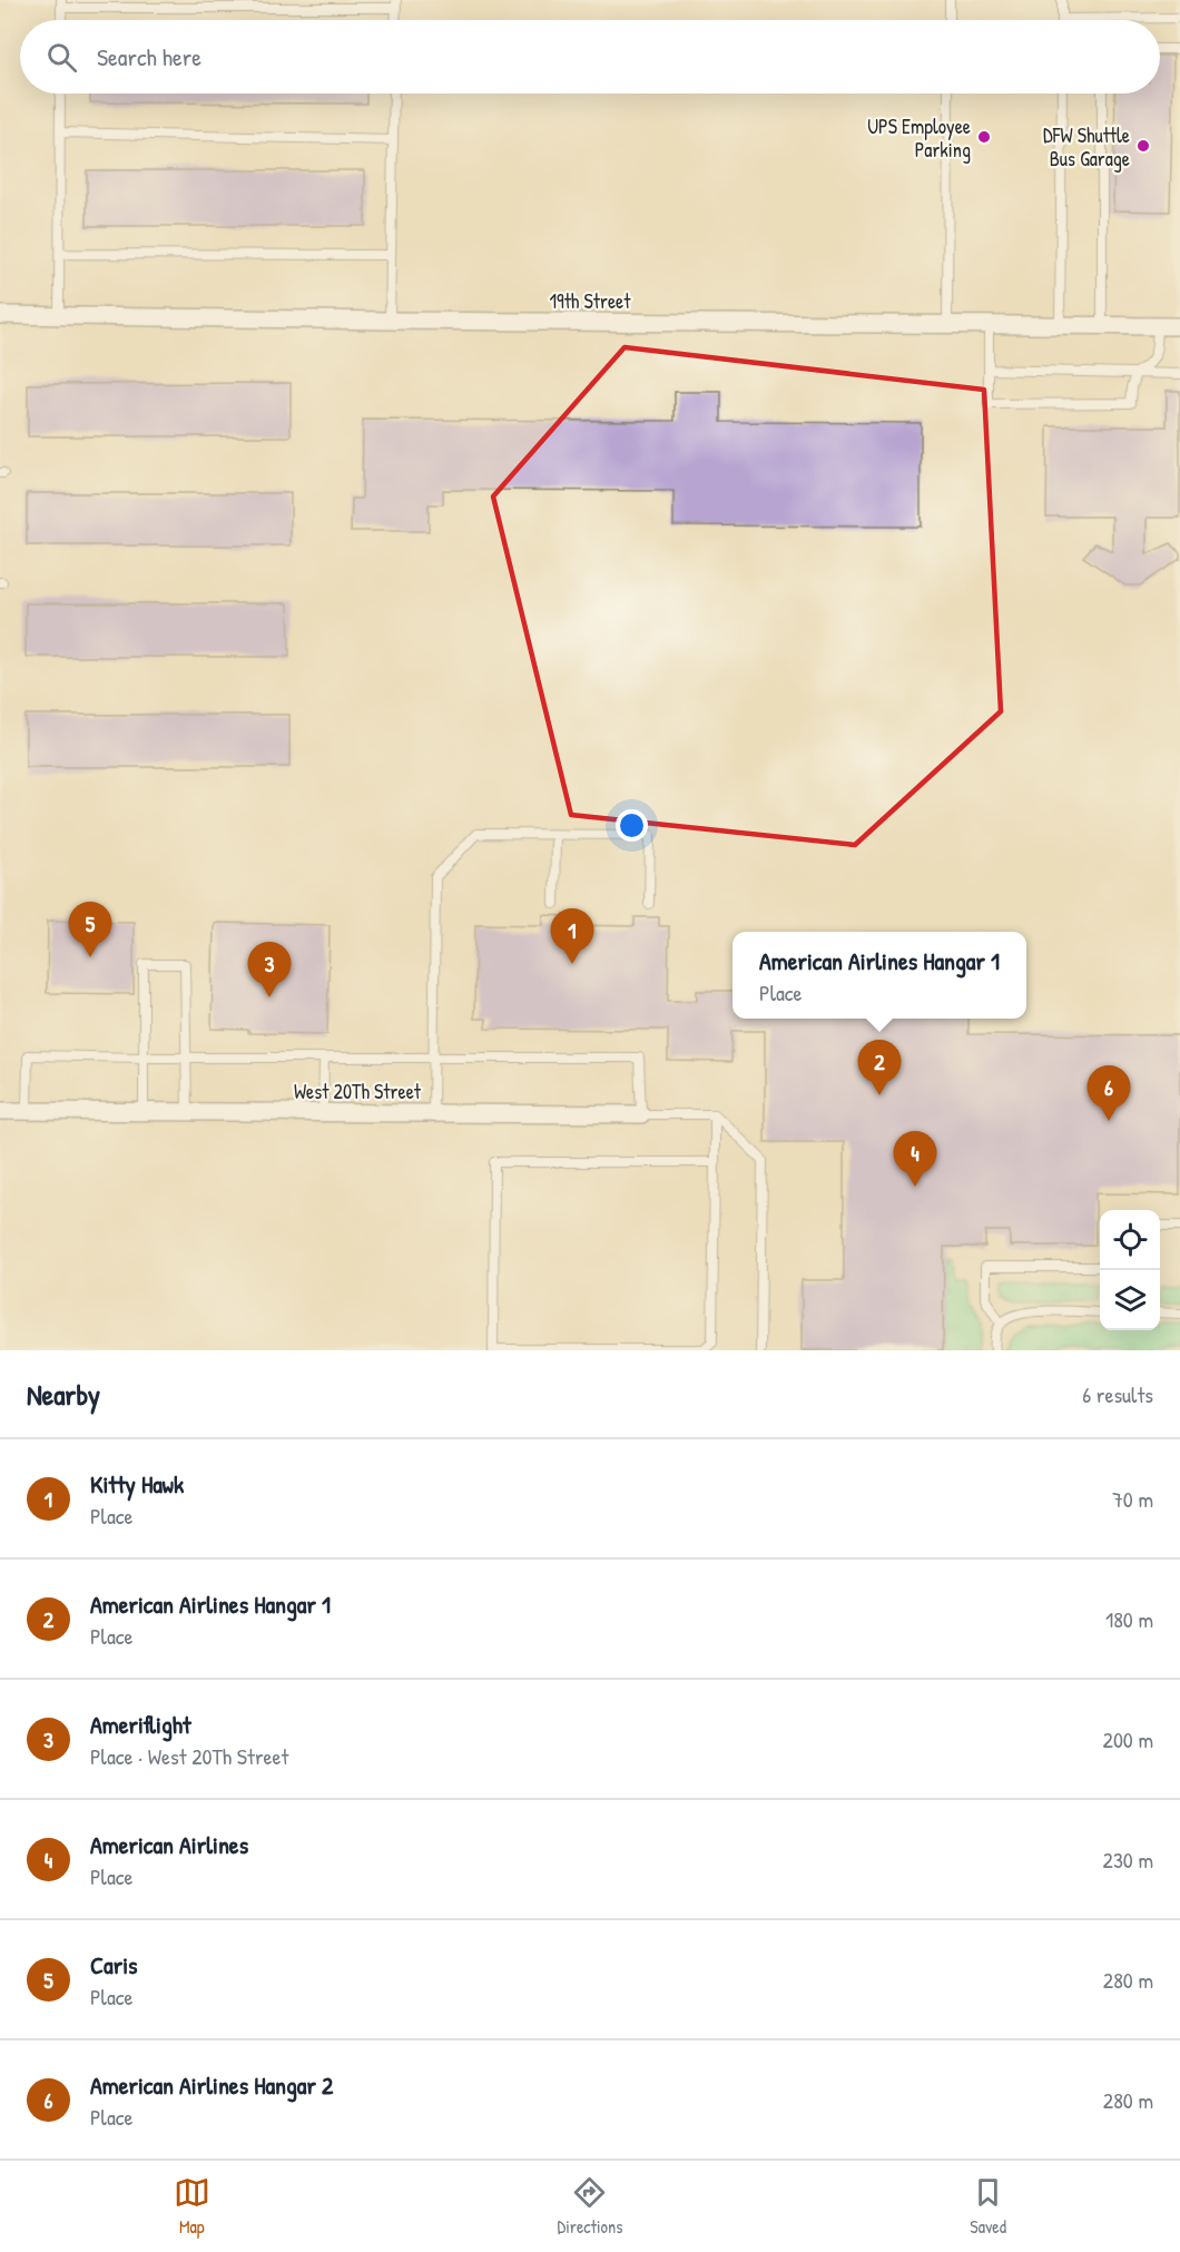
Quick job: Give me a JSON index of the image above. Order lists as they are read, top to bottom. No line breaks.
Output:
{"streets":{"street":["19th Street","West 20Th Street"]},"places":["UPS Employee Parking","DFW Shuttle Bus Garage"],"page":{"search":"Search here","pins":["5","1","3","2","6","4"],"popup":["American Airlines Hangar 1","Place"],"heading":["Nearby","6 results"],"list":[{"mark":"1","name":"Kitty Hawk","note":"Place","value":"70 m"},{"mark":"2","name":"American Airlines Hangar 1","note":"Place","value":"180 m"},{"mark":"3","name":"Ameriflight","note":"Place · West 20Th Street","value":"200 m"},{"mark":"4","name":"American Airlines","note":"Place","value":"230 m"},{"mark":"5","name":"Caris","note":"Place","value":"280 m"},{"mark":"6","name":"American Airlines Hangar 2","note":"Place","value":"280 m"}],"nav":["Map","Directions","Saved"]}}
